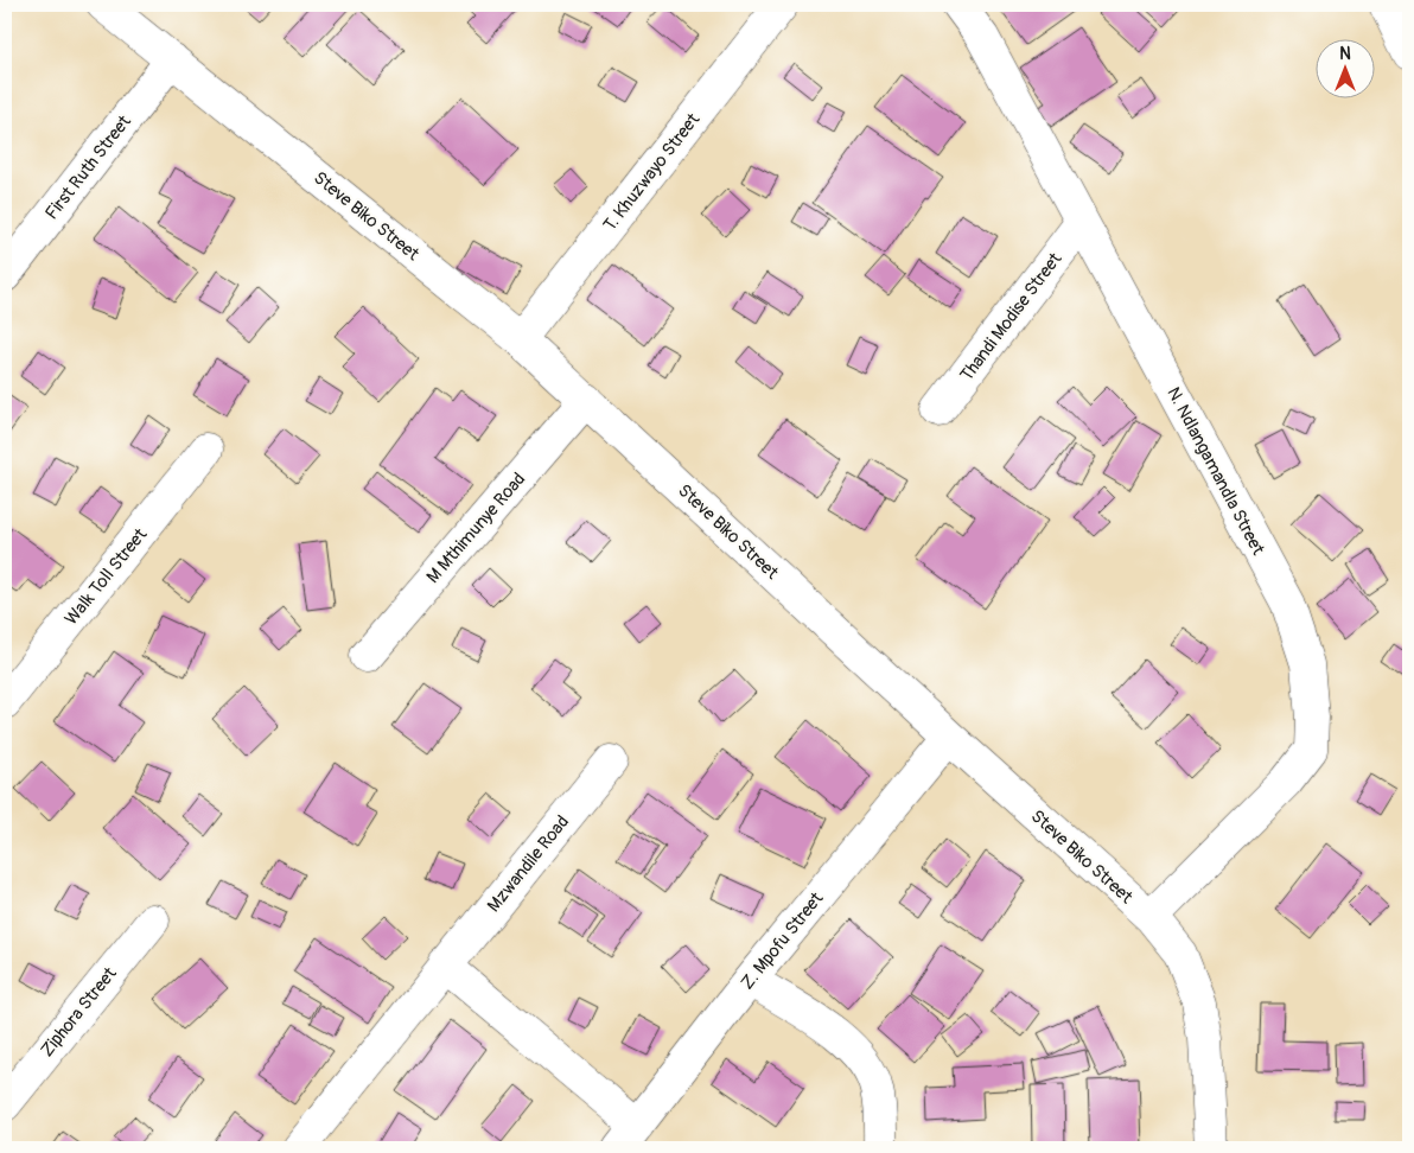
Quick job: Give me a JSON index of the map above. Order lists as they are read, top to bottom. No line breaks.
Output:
{"streets":{"main road":["First Ruth Street","T. Khuzwayo Street","Steve Biko Street","Thandi Modise Street","N. Ndlangamandla Street","M Mthimunye Road","Walk Toll Street","Mzwandile Road","Z. Mpofu Street","Ziphora Street"]},"crossings":[["First Ruth Street","Steve Biko Street"],["T. Khuzwayo Street","Steve Biko Street"],["Steve Biko Street","N. Ndlangamandla Street"],["Steve Biko Street","M Mthimunye Road"],["Steve Biko Street","Z. Mpofu Street"],["Thandi Modise Street","N. Ndlangamandla Street"]],"north":"top"}
